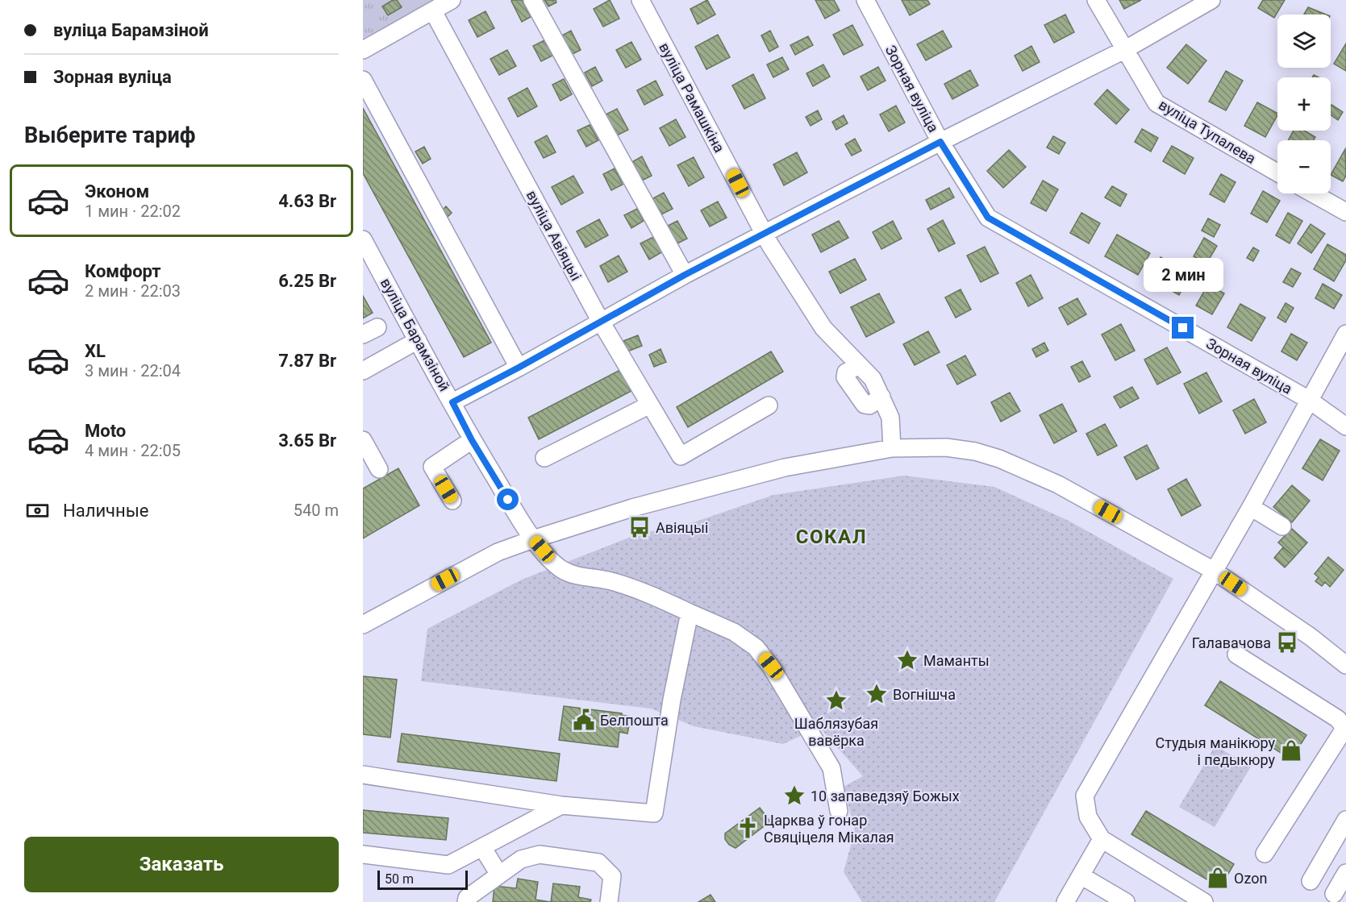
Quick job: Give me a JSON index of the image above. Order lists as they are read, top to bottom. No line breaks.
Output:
{"streets":{"street":["Зорная вуліца","вуліца Рамашкіна","вуліца Тупалева","вуліца Авіяцыі","вуліца Барамзіной"]},"districts":["СОКАЛ"],"places":{"bus stop":["Авіяцыі","Галавачова"],"place":["Маманты","Вогнішча","Шаблязубая вавёрка","10 запаведзяў Божых"],"public building":["Белпошта"],"shop":["Студыя манікюру і педыкюру","Ozon"],"church":["Царква ў гонар Свяціцеля Мікалая"]},"scale_bar":"50 m","page":{"banner":["вуліца Барамзіной","Зорная вуліца"],"map_buttons":["+","−"],"heading":"Выберите тариф","list":[{"name":"Эконом","note":"1 мин · 22:02","value":"4.63 Br"},{"name":"Комфорт","note":"2 мин · 22:03","value":"6.25 Br"},{"name":"XL","note":"3 мин · 22:04","value":"7.87 Br"},{"name":"Moto","note":"4 мин · 22:05","value":"3.65 Br"}],"bubble":"2 мин","pay":["Наличные","540 m"],"buttons":"Заказать","scale":"50 m"}}
